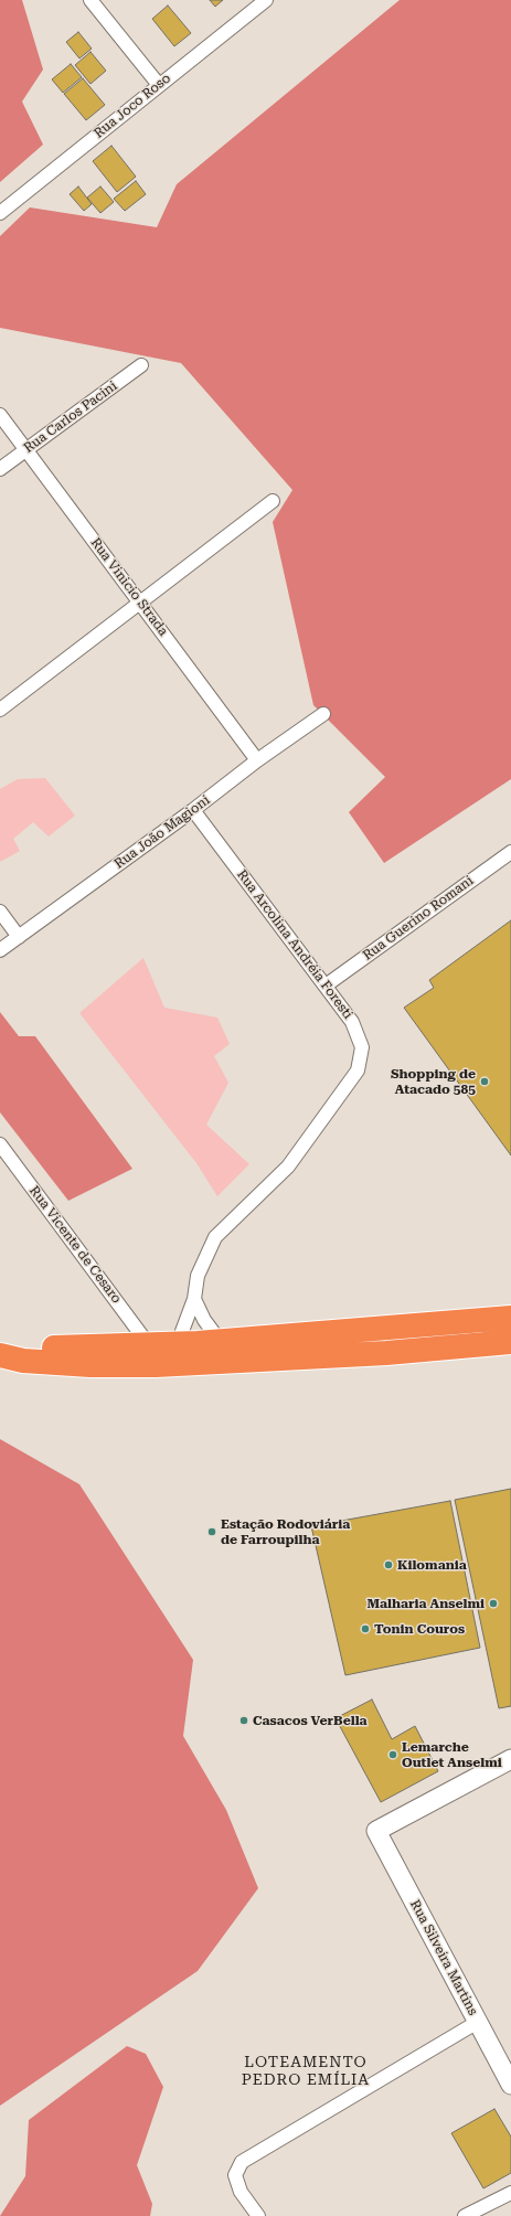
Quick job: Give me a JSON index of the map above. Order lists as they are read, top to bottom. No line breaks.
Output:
{"streets":{"street":["Rua Joco Roso","Rua Carlos Pacini","Rua Vinicio Strada","Rua João Magioni","Rua Guerino Romani","Rua Arcolina Andréia Foresti","Rua Vicente de Cesaro","Rua Silveira Martins"]},"crossings":[["Rua Carlos Pacini","Rua Vinicio Strada"],["Rua Vinicio Strada","Rua João Magioni"],["Rua João Magioni","Rua Arcolina Andréia Foresti"],["Rua Guerino Romani","Rua Arcolina Andréia Foresti"]],"districts":["LOTEAMENTO PEDRO EMÍLIA"],"places":["Shopping de Atacado 585","Estação Rodoviária de Farroupilha","Kilomania","Malharia Anselmi","Tonin Couros","Casacos VerBella","Lemarche Outlet Anselmi"]}
